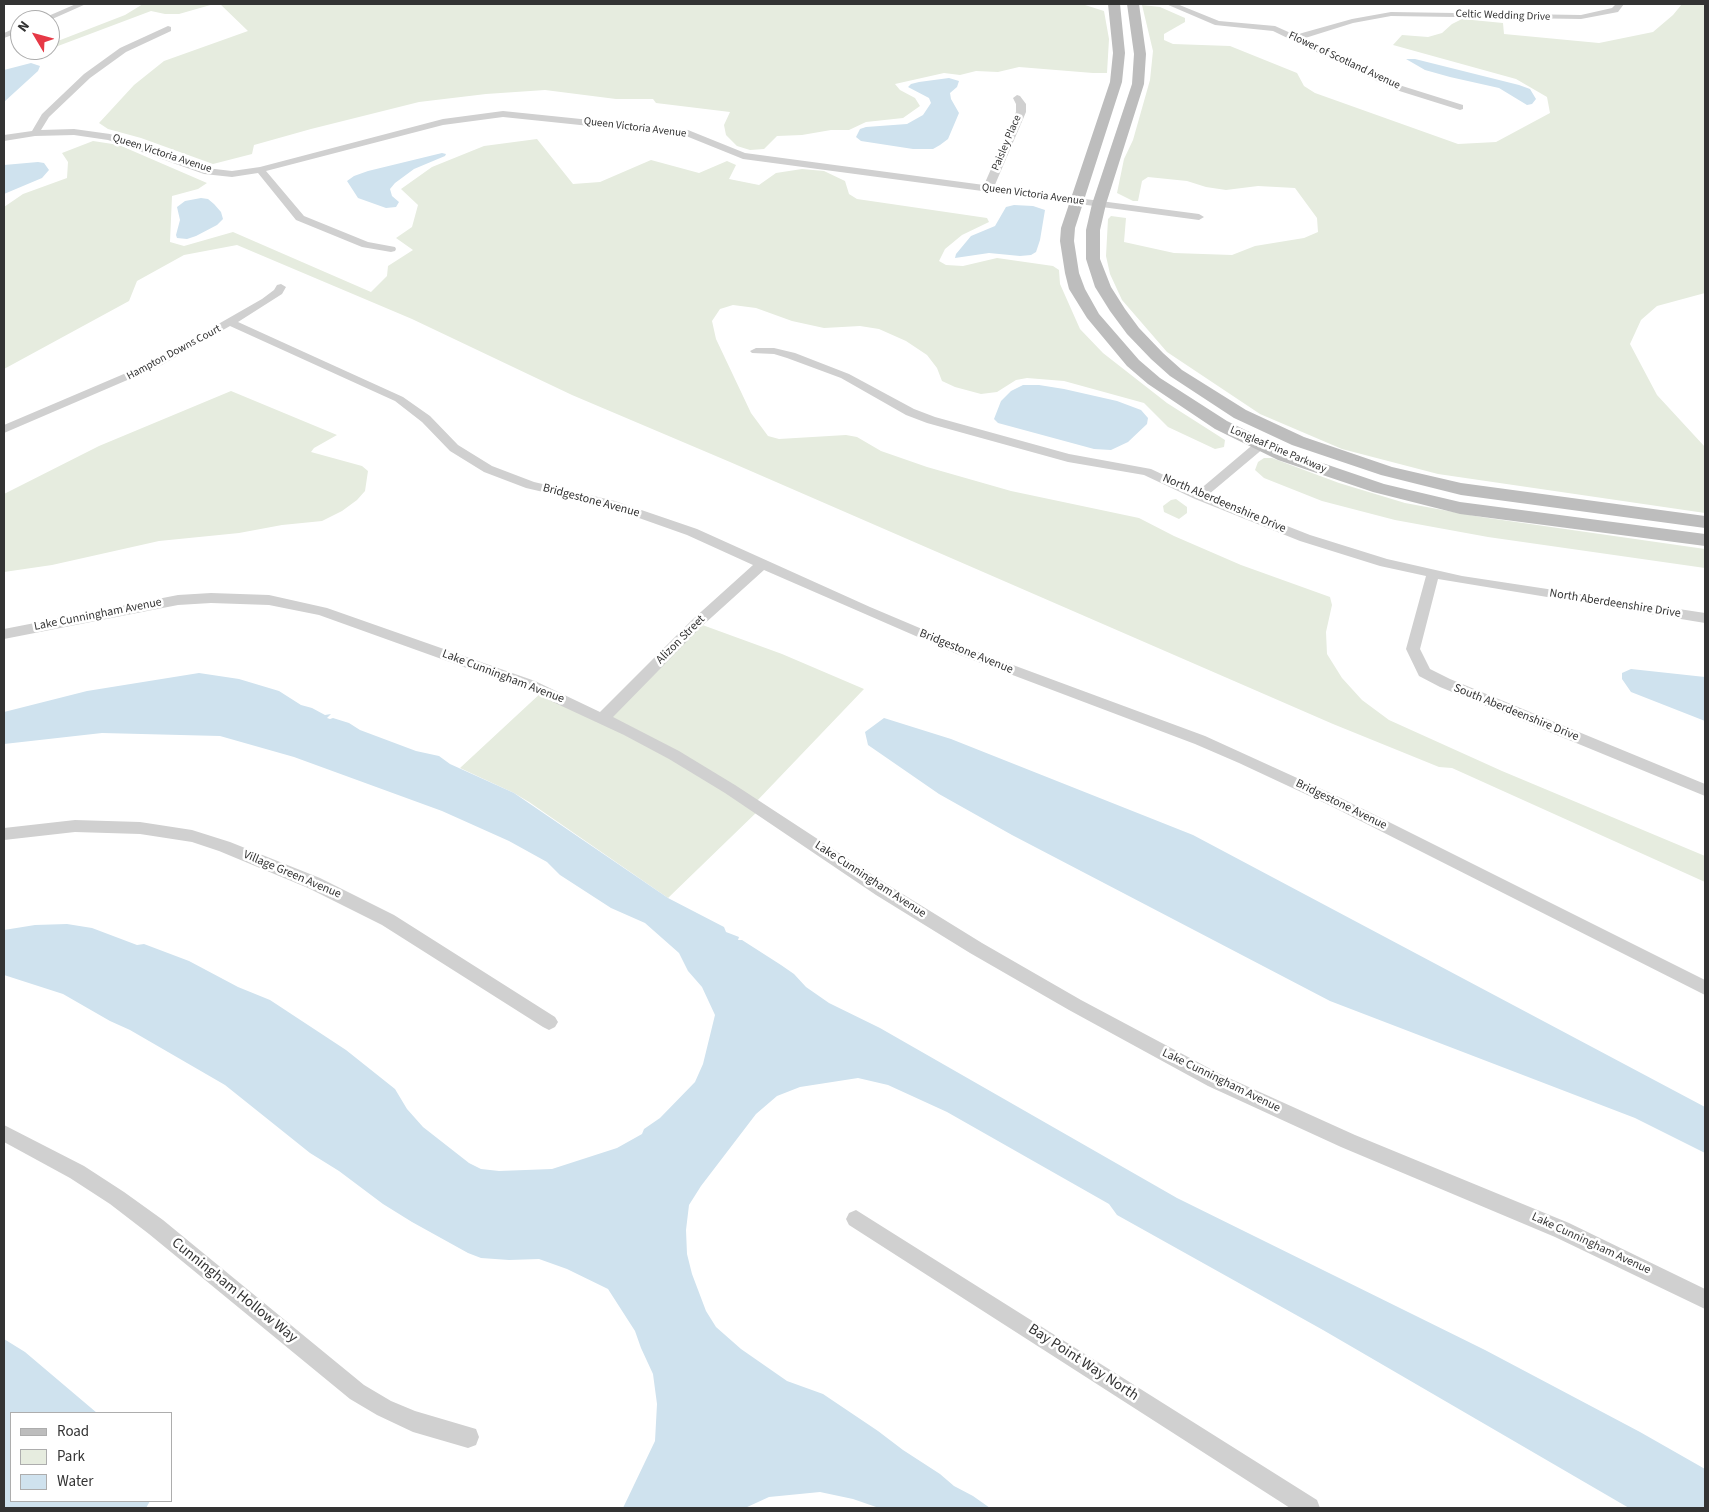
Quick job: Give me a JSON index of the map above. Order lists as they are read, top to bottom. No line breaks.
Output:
{"streets":{"main road":["Longleaf Pine Parkway"],"street":["Celtic Wedding Drive","Flower of Scotland Avenue","Queen Victoria Avenue","Paisley Place","Hampton Downs Court","Bridgestone Avenue","North Aberdeenshire Drive","Lake Cunningham Avenue","Alizon Street","South Aberdeenshire Drive","Village Green Avenue","Cunningham Hollow Way","Bay Point Way North"]},"crossings":[["Celtic Wedding Drive","Flower of Scotland Avenue"],["Queen Victoria Avenue","Paisley Place"],["Queen Victoria Avenue","Longleaf Pine Parkway"],["Hampton Downs Court","Bridgestone Avenue"],["Bridgestone Avenue","Alizon Street"],["North Aberdeenshire Drive","South Aberdeenshire Drive"],["Lake Cunningham Avenue","Alizon Street"]],"legend":["Road","Park","Water"],"north":"top left"}
